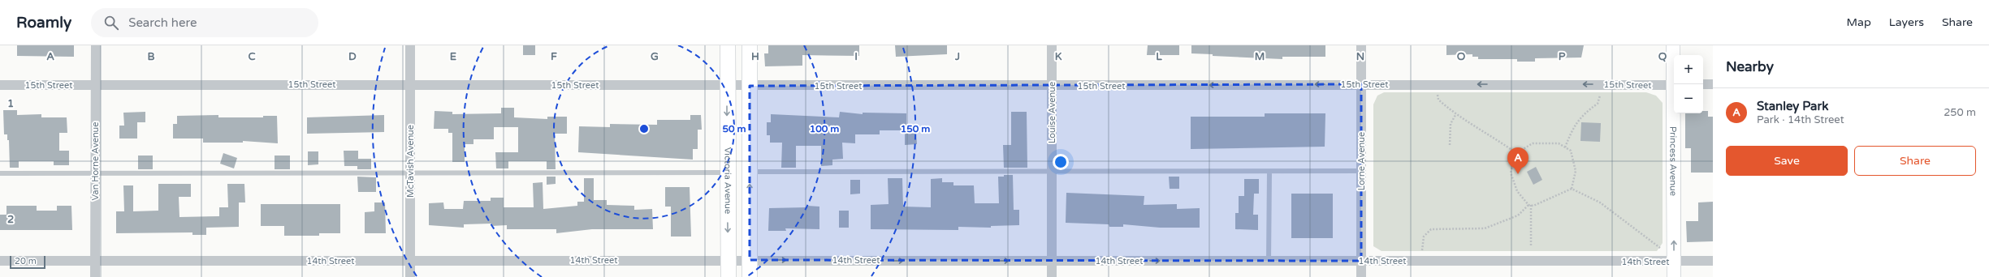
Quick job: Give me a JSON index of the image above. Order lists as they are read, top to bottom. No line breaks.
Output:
{"streets":{"main road":["Victoria Avenue"],"street":["15th Street","Louise Avenue","Van Horne Avenue","McTavish Avenue","Lorne Avenue","Princess Avenue","14th Street"]},"crossings":[["15th Street","Louise Avenue"],["15th Street","Van Horne Avenue"],["15th Street","McTavish Avenue"],["15th Street","Lorne Avenue"],["15th Street","Victoria Avenue"],["Louise Avenue","14th Street"],["Van Horne Avenue","14th Street"],["McTavish Avenue","14th Street"],["Lorne Avenue","14th Street"],["Princess Avenue","14th Street"],["Victoria Avenue","14th Street"]],"one_way":["Princess Avenue"],"scale_bar":"20 m","page":{"header":"Roamly","search":"Search here","nav":["Map","Layers","Share"],"heading":"Nearby","map_buttons":["+","−"],"list":[{"mark":"A","name":"Stanley Park","note":"Park · 14th Street","value":"250 m"}],"buttons":["Save","Share"],"pins":"A","scale":"20 m"},"grid":{"columns":["A","B","C","D","E","F","G","H","I","J","K","L","M","N","O","P","Q"],"rows":["1","2"]},"rings":["50 m","100 m","150 m"]}
